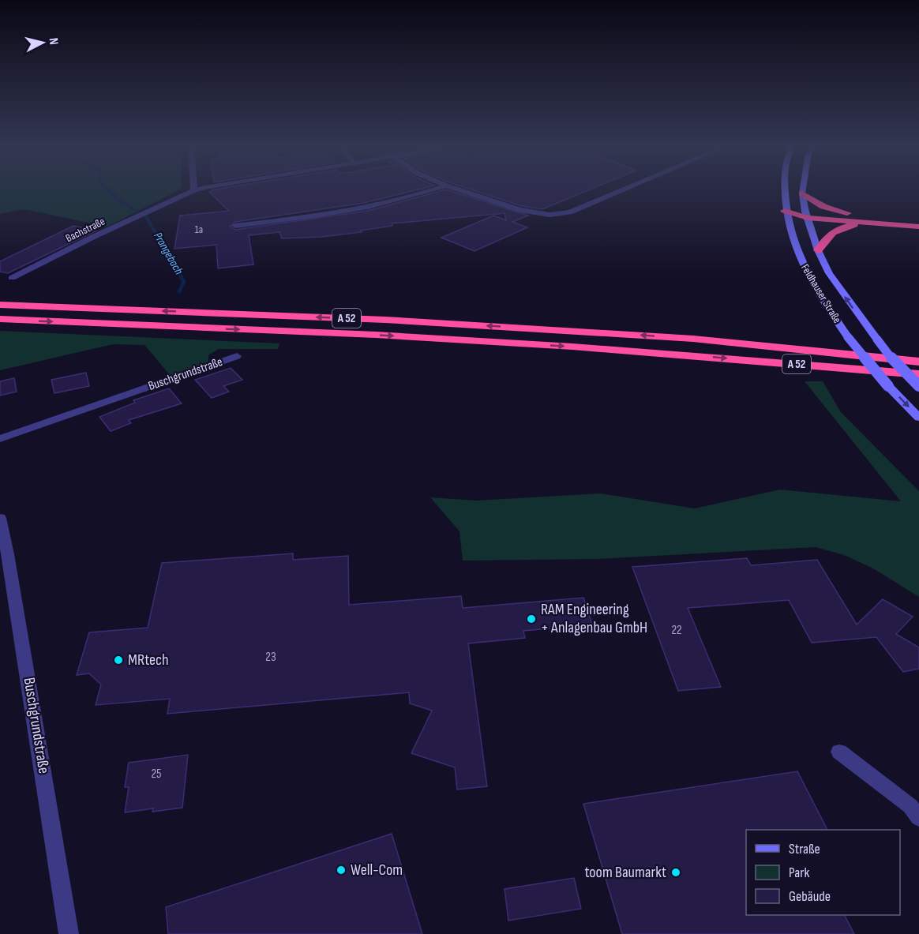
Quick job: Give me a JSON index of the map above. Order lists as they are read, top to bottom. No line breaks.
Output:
{"streets":{"highway":["A 52"],"main road":["Feldhauser Straße"],"street":["Bachstraße","Buschgrundstraße"]},"water":["Prangebach"],"places":["RAM Engineering + Anlagenbau GmbH","MRtech","Well-Com","toom Baumarkt"],"house_numbers":["1a","22","23","25"],"legend":["Straße","Park","Gebäude"],"north":"right"}
